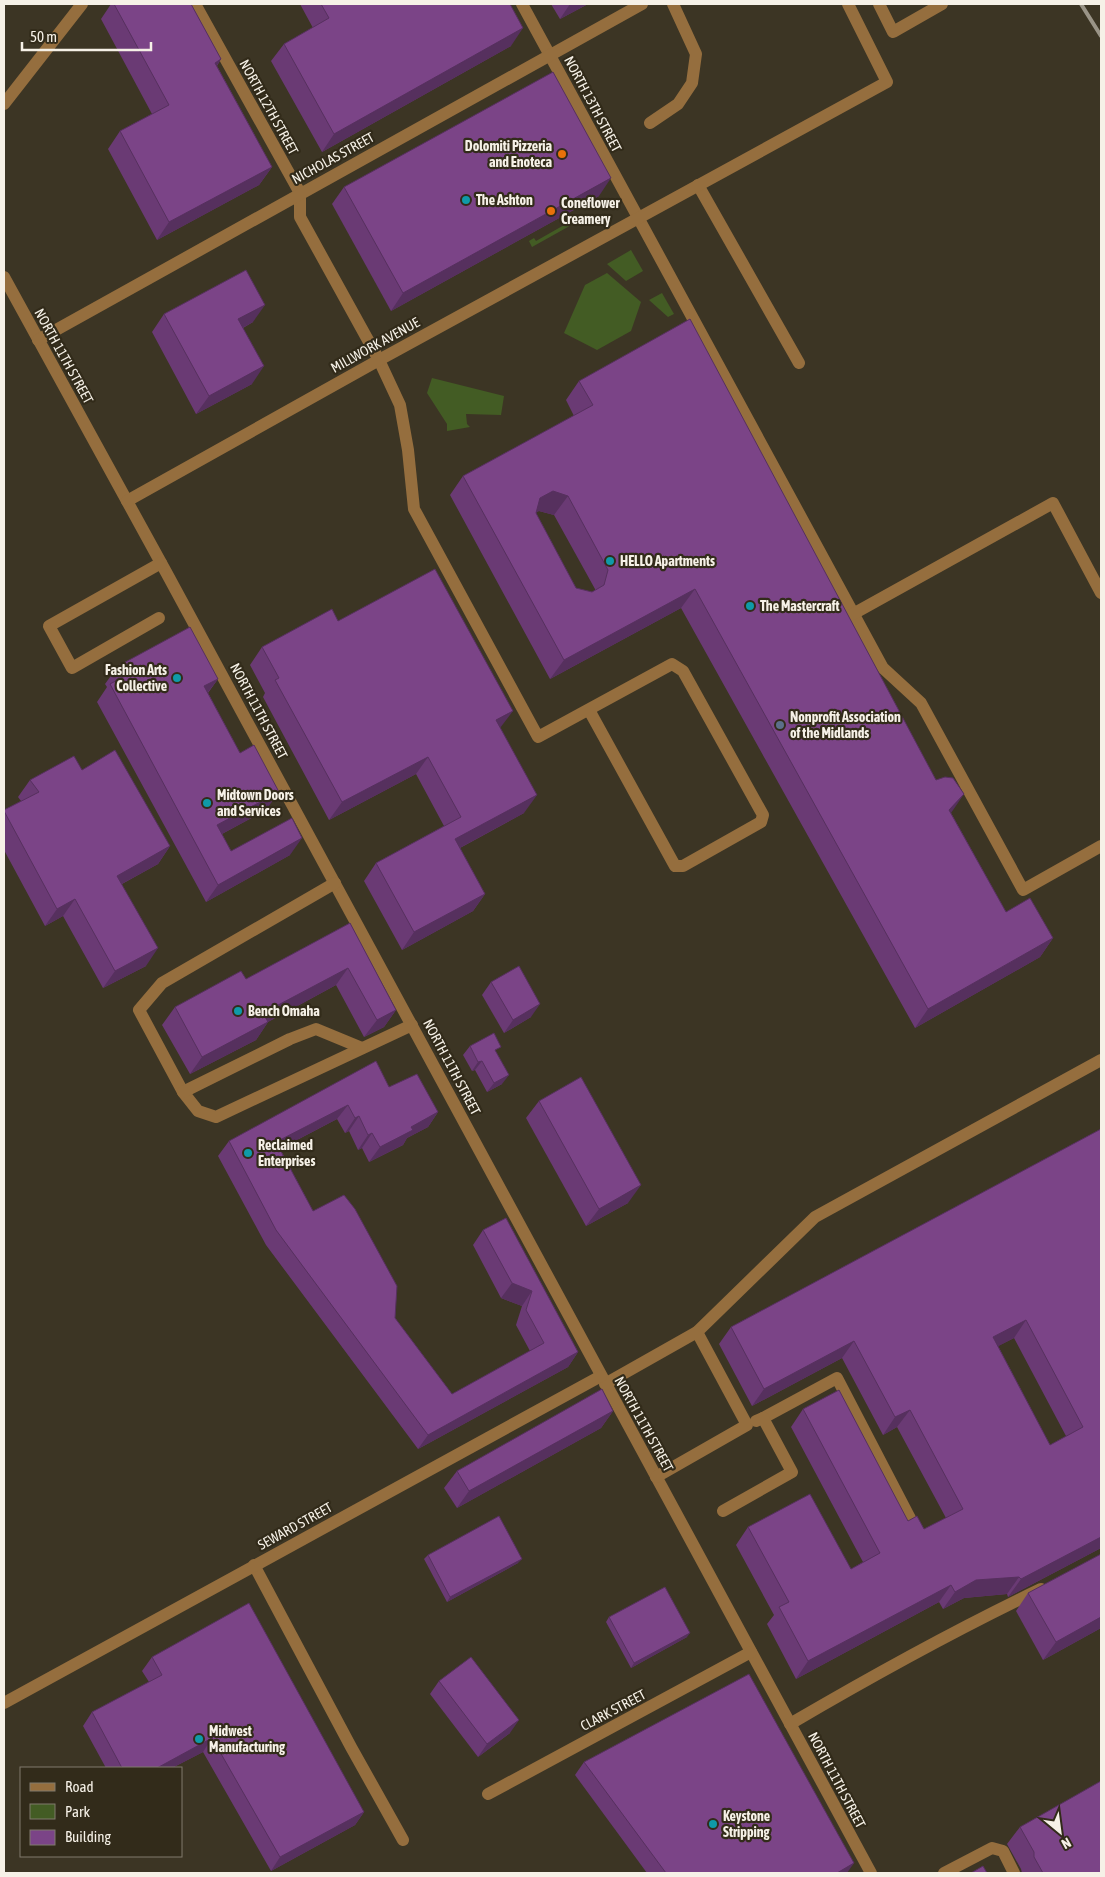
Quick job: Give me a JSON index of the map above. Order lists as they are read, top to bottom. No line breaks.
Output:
{"streets":{"street":["NORTH 13TH STREET","NORTH 12TH STREET","NICHOLAS STREET","MILLWORK AVENUE","NORTH 11TH STREET","SEWARD STREET","CLARK STREET"]},"crossings":[["NORTH 13TH STREET","NICHOLAS STREET"],["NORTH 13TH STREET","MILLWORK AVENUE"],["NORTH 12TH STREET","NICHOLAS STREET"],["NORTH 12TH STREET","MILLWORK AVENUE"],["NICHOLAS STREET","NORTH 11TH STREET"],["MILLWORK AVENUE","NORTH 11TH STREET"],["NORTH 11TH STREET","SEWARD STREET"],["NORTH 11TH STREET","CLARK STREET"]],"places":["Dolomiti Pizzeria and Enoteca","The Ashton","Coneflower Creamery","HELLO Apartments","The Mastercraft","Fashion Arts Collective","Nonprofit Association of the Midlands","Midtown Doors and Services","Bench Omaha","Reclaimed Enterprises","Midwest Manufacturing","Keystone Stripping"],"legend":["Road","Park","Building"],"scale_bar":"50 m","north":"bottom right"}
